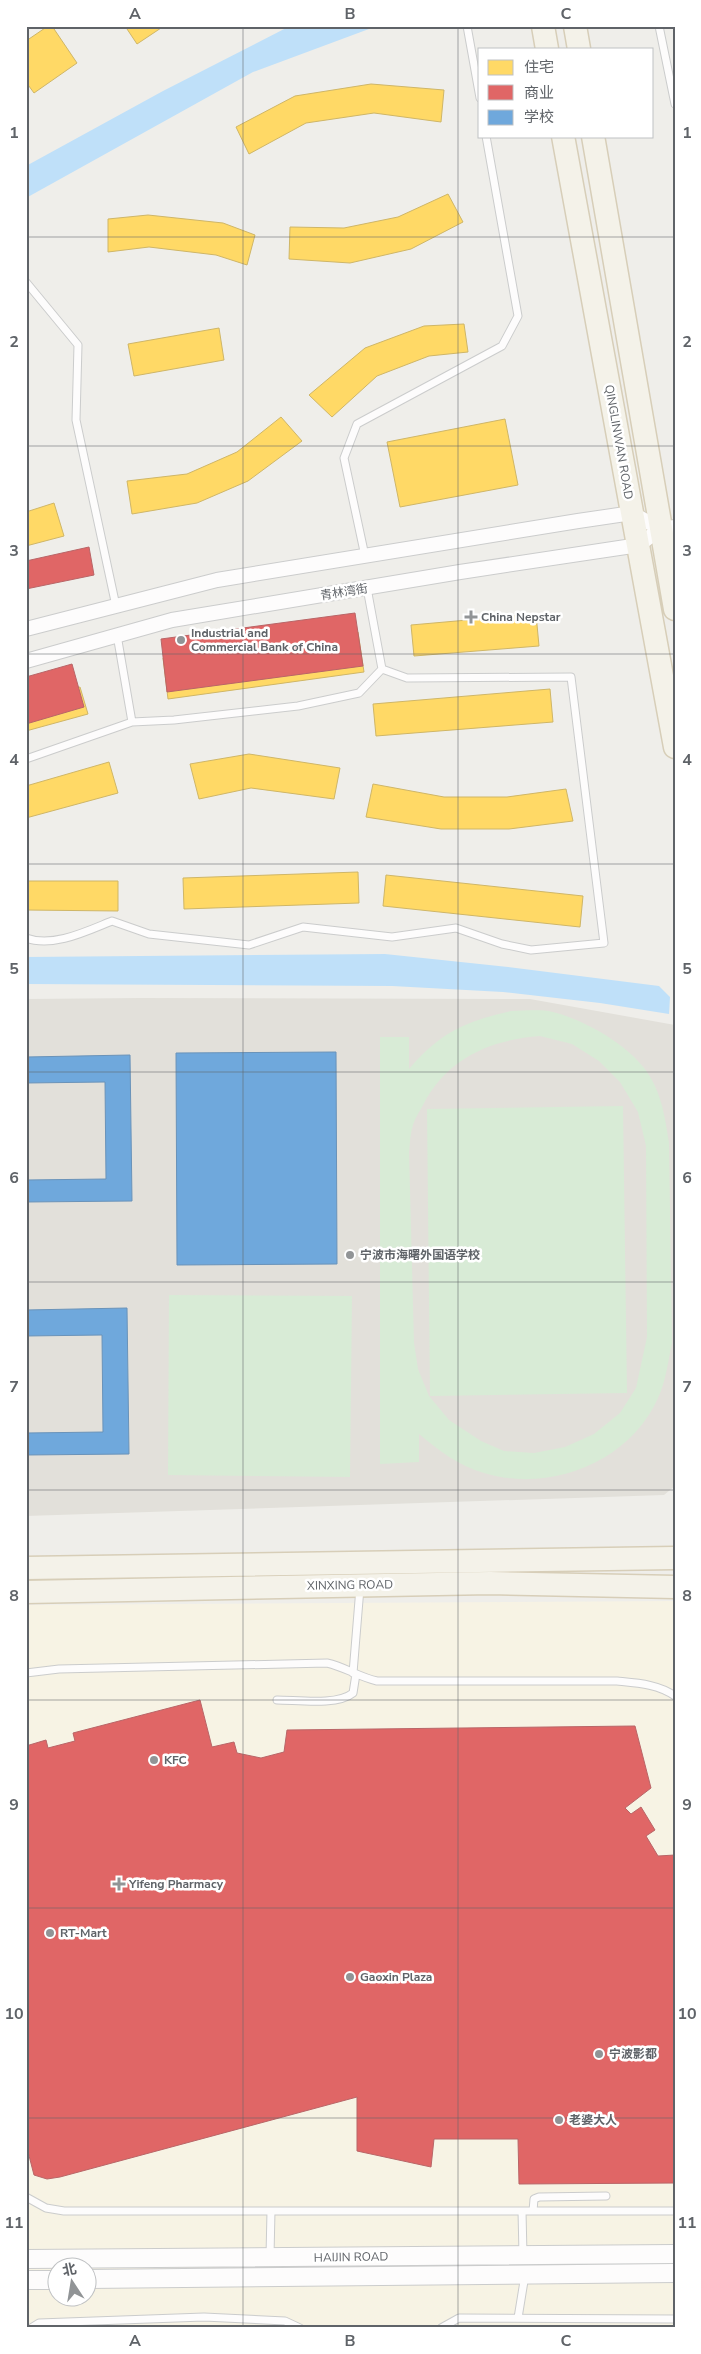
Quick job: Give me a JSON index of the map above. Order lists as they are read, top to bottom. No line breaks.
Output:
{"streets":{"main road":["QINGLINWAN ROAD","XINXING ROAD"],"street":["青林湾街","HAIJIN ROAD"]},"crossings":[["QINGLINWAN ROAD","青林湾街"]],"places":{"health":["China Nepstar","Yifeng Pharmacy"],"other":["Industrial and Commercial Bank of China","宁波市海曙外国语学校","KFC","RT-Mart","Gaoxin Plaza","宁波影都","老婆大人"]},"legend":["住宅","商业","学校"],"north":"top","grid":{"columns":["A","B","C"],"rows":["1","2","3","4","5","6","7","8","9","10","11"]}}
